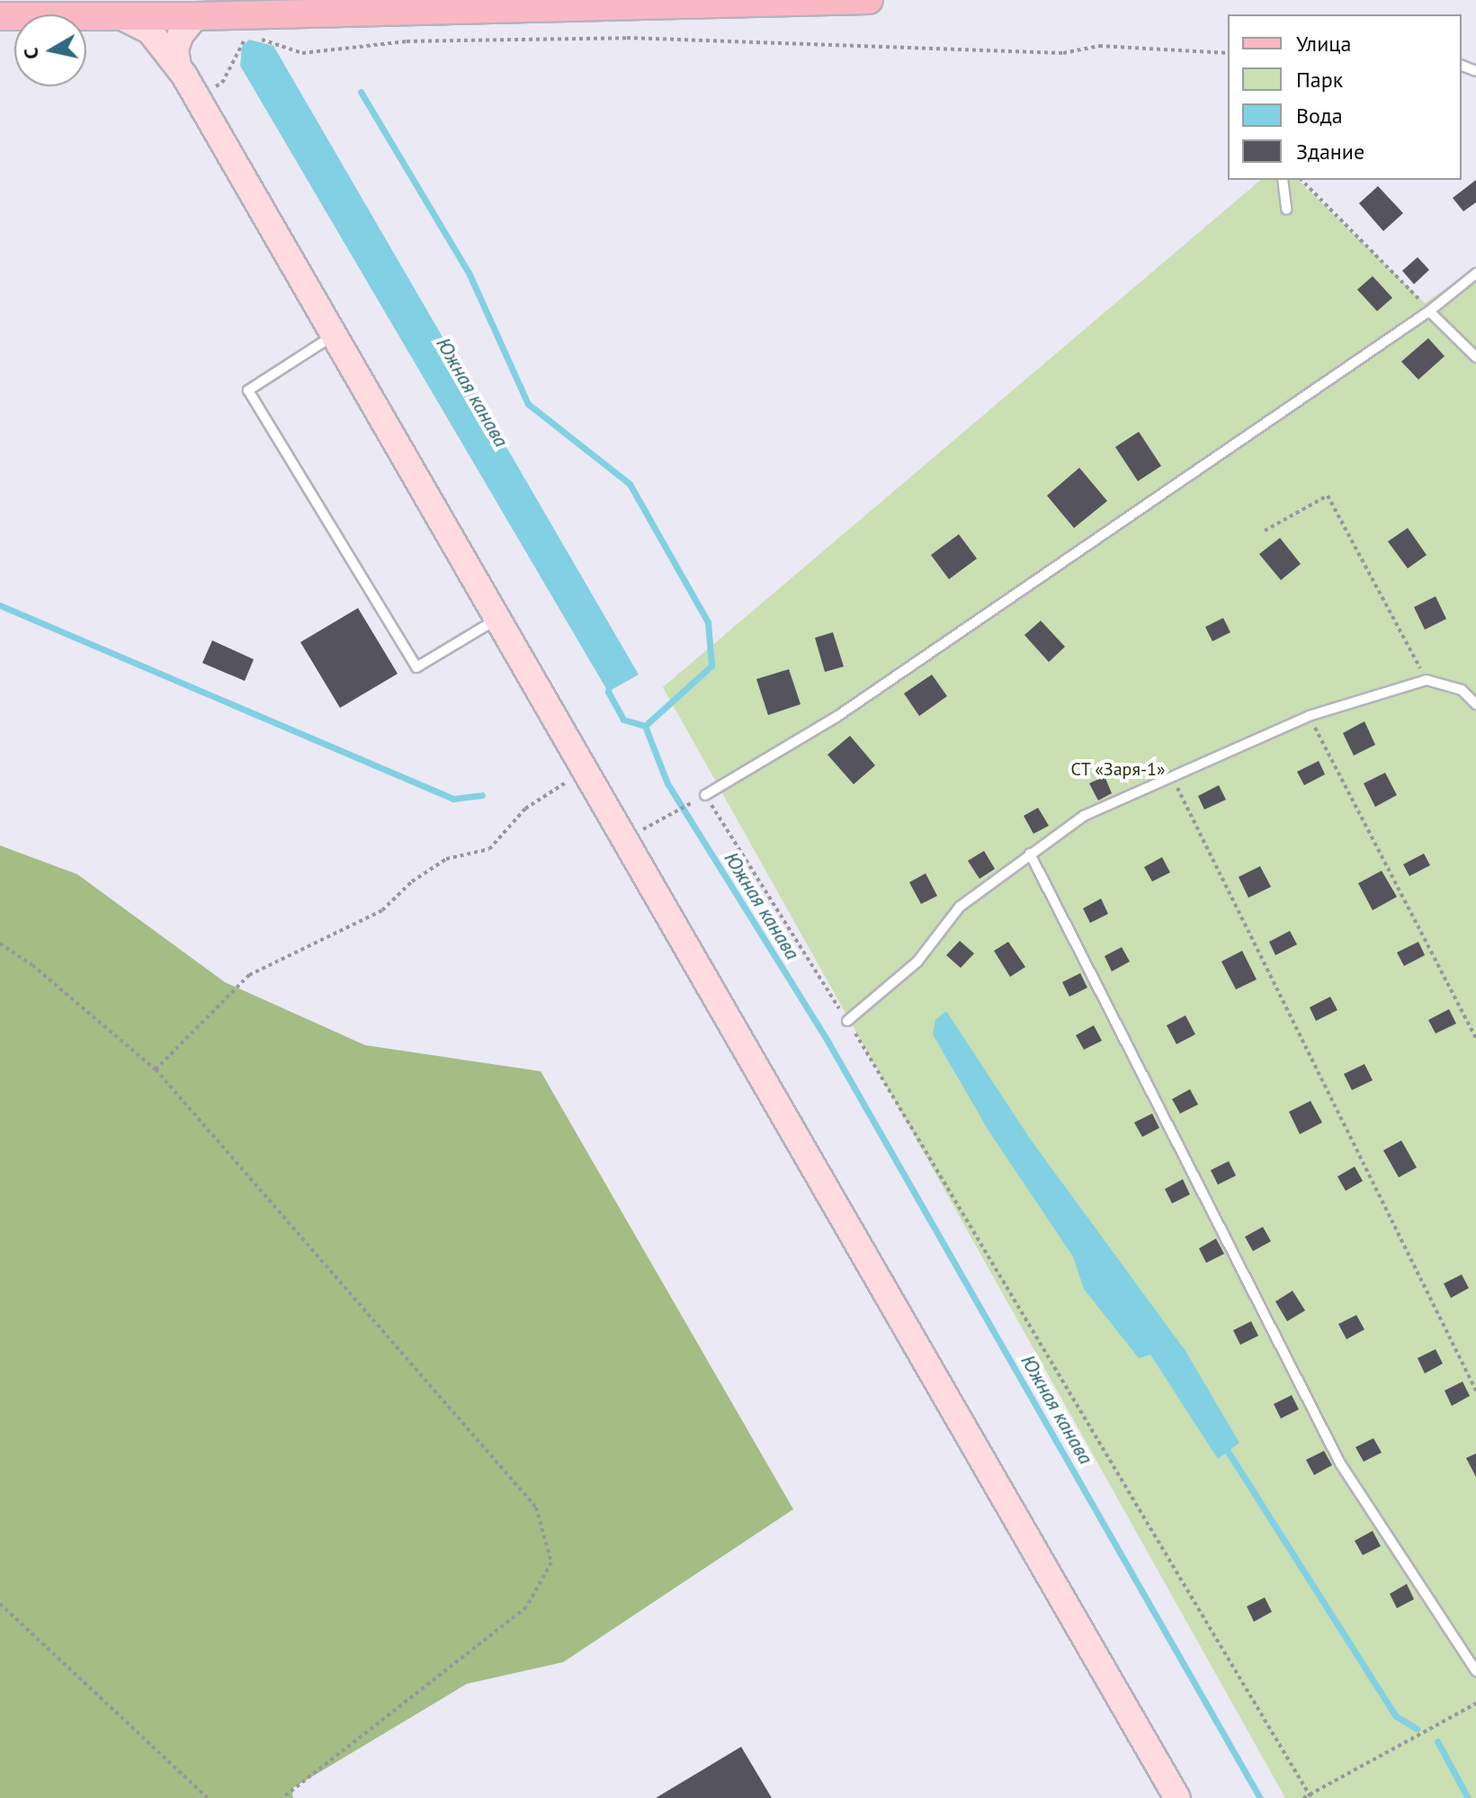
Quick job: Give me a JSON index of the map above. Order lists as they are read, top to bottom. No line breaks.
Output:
{"water":["Южная канава"],"parks":["СТ «Заря-1»"],"legend":["Улица","Парк","Вода","Здание"],"north":"left"}
